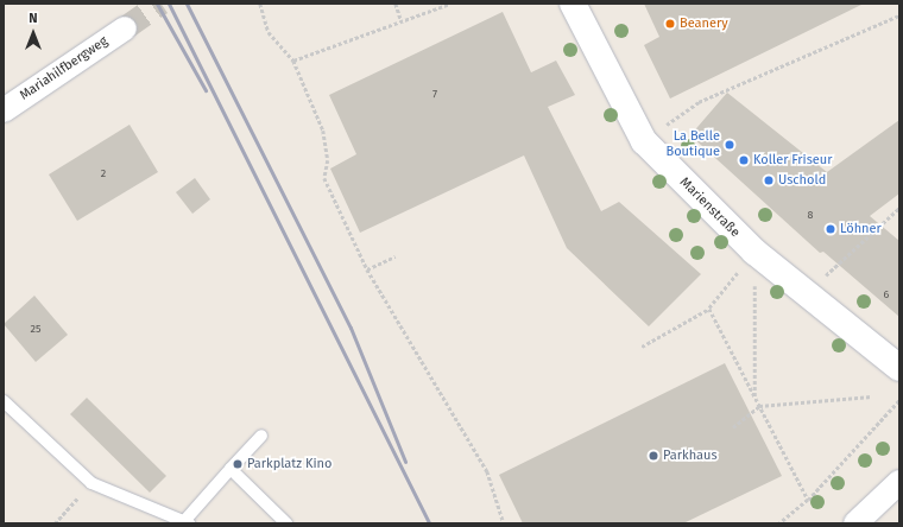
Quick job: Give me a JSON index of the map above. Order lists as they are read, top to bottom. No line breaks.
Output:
{"streets":{"street":["Mariahilfbergweg","Marienstraße"]},"places":["Beanery","La Belle Boutique","Koller Friseur","Uschold","Löhner","Parkhaus","Parkplatz Kino"],"house_numbers":["7","2","8","6","25"],"north":"top"}
